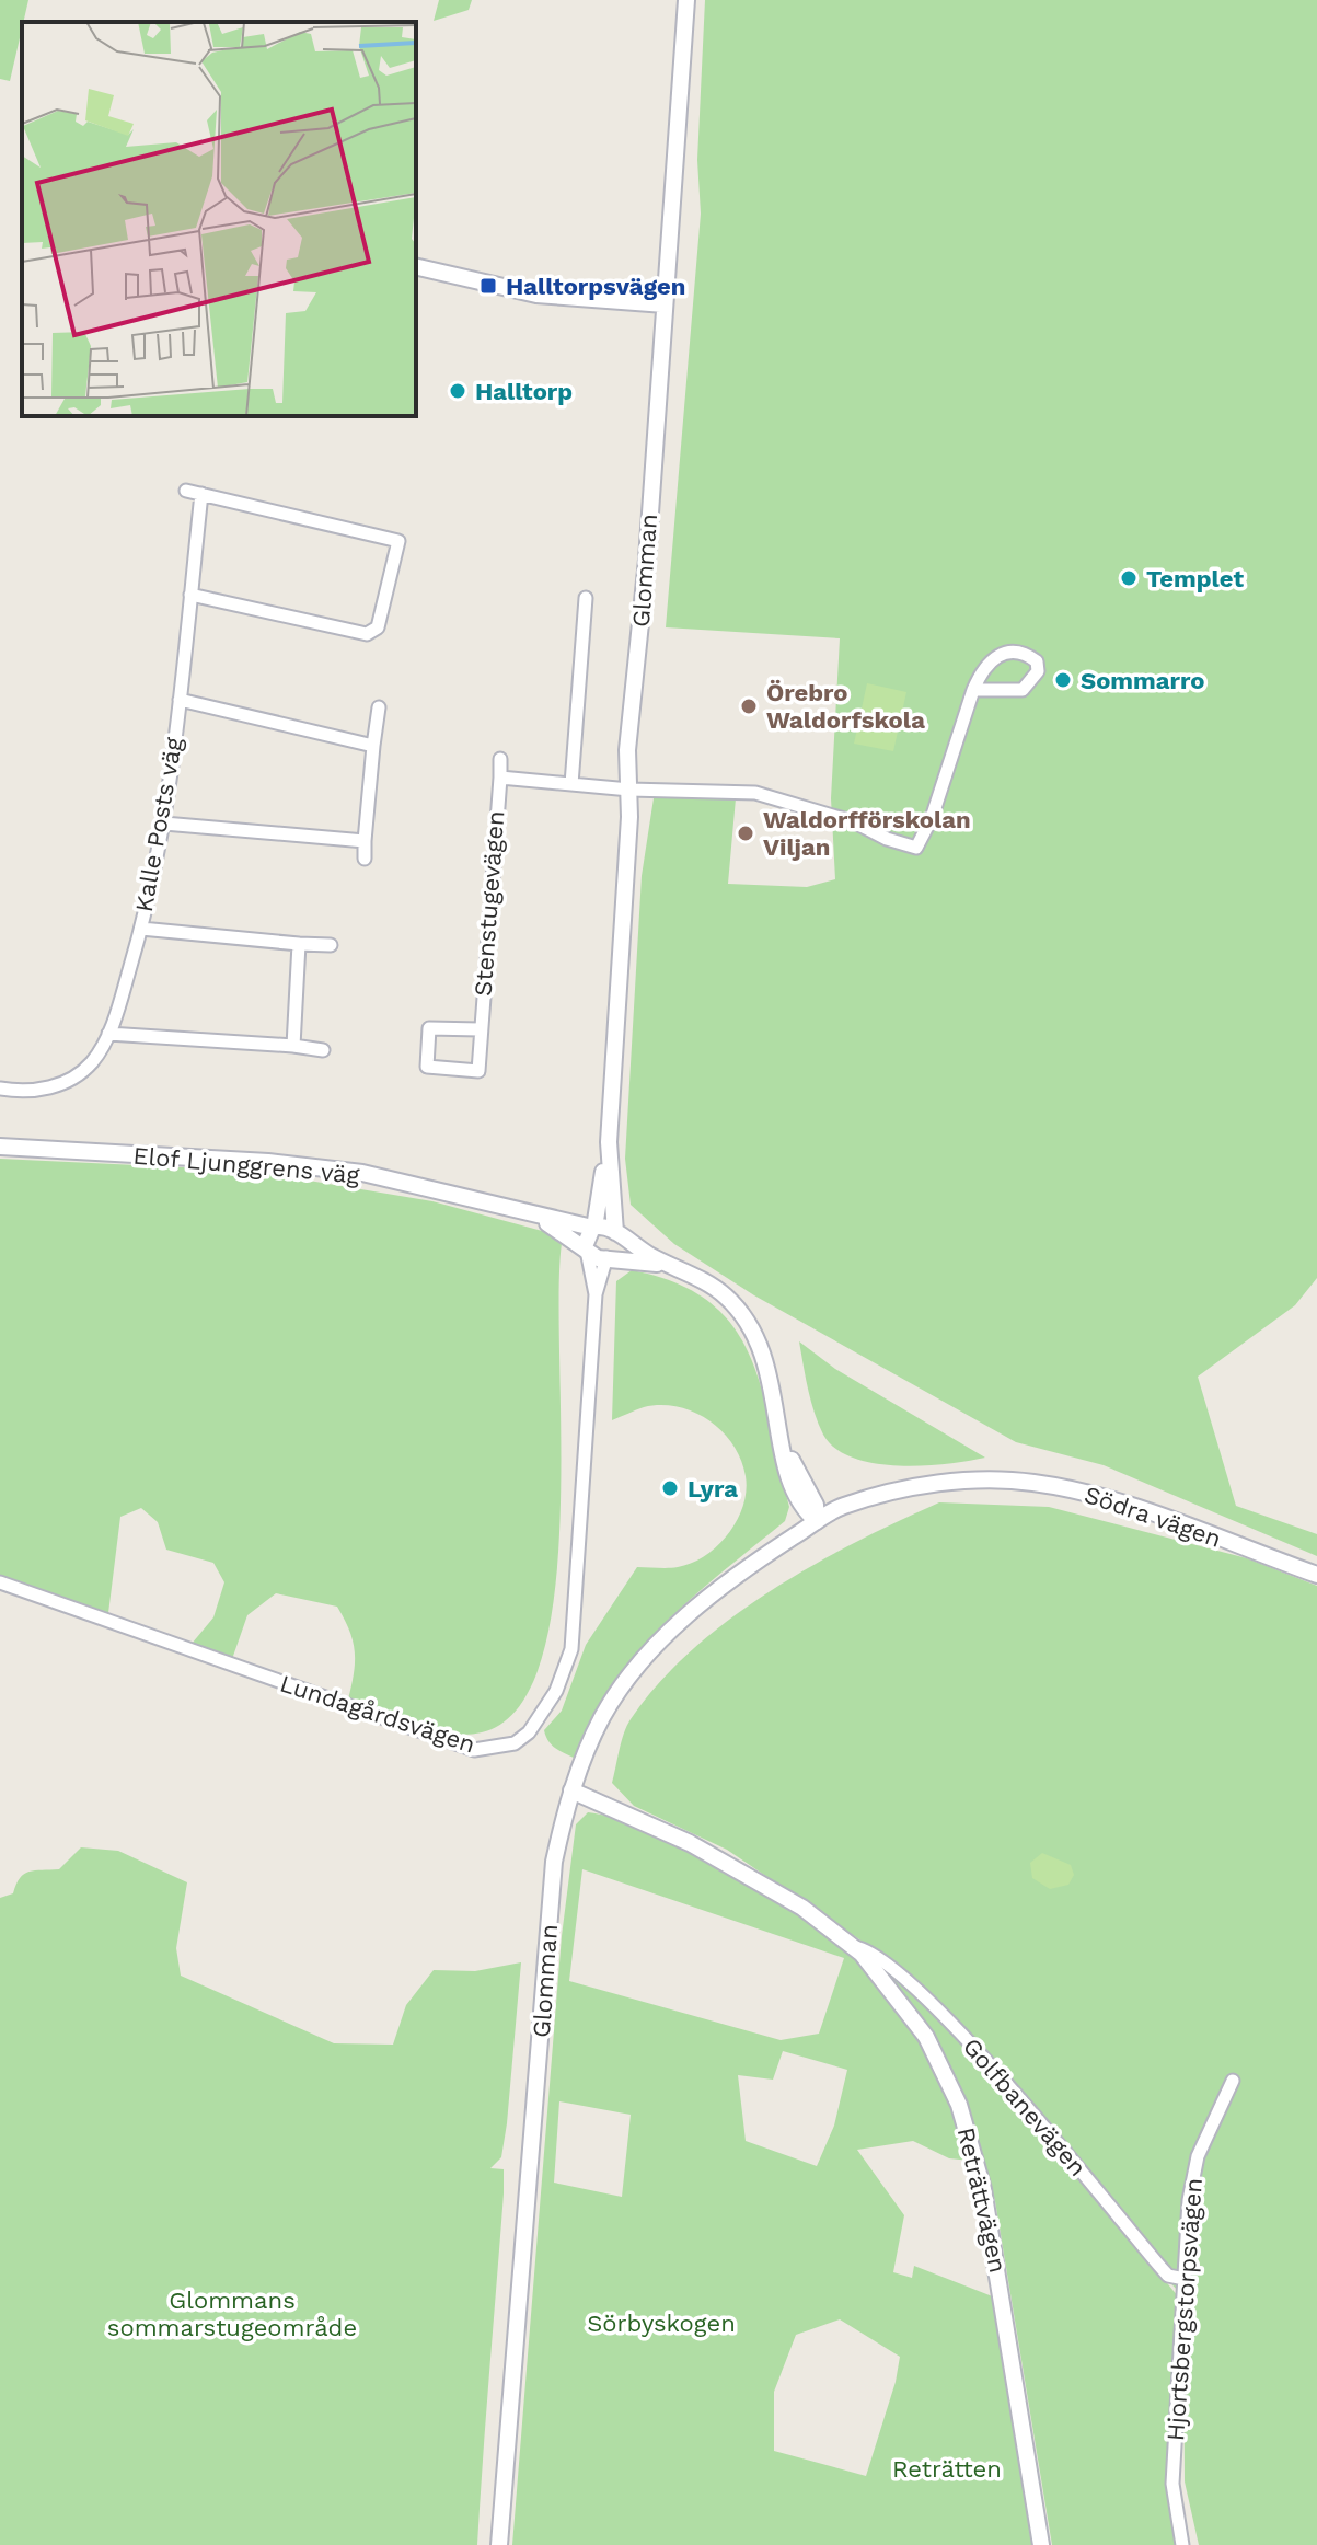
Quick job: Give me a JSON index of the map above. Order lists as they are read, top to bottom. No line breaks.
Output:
{"streets":{"street":["Glomman","Kalle Posts väg","Stenstugevägen","Elof Ljunggrens väg","Södra vägen","Lundagårdsvägen","Golfbanevägen","Reträttvägen","Hjortsbergstorpsvägen"]},"crossings":[["Glomman","Stenstugevägen"],["Glomman","Elof Ljunggrens väg"],["Glomman","Södra vägen"],["Glomman","Lundagårdsvägen"],["Glomman","Reträttvägen"],["Elof Ljunggrens väg","Lundagårdsvägen"],["Golfbanevägen","Reträttvägen"],["Golfbanevägen","Hjortsbergstorpsvägen"]],"parks":["Glommans sommarstugeområde","Sörbyskogen","Reträtten"],"places":{"transit":["Halltorpsvägen"],"other":["Halltorp","Templet","Sommarro","Örebro Waldorfskola","Waldorfförskolan Viljan","Lyra"]}}
